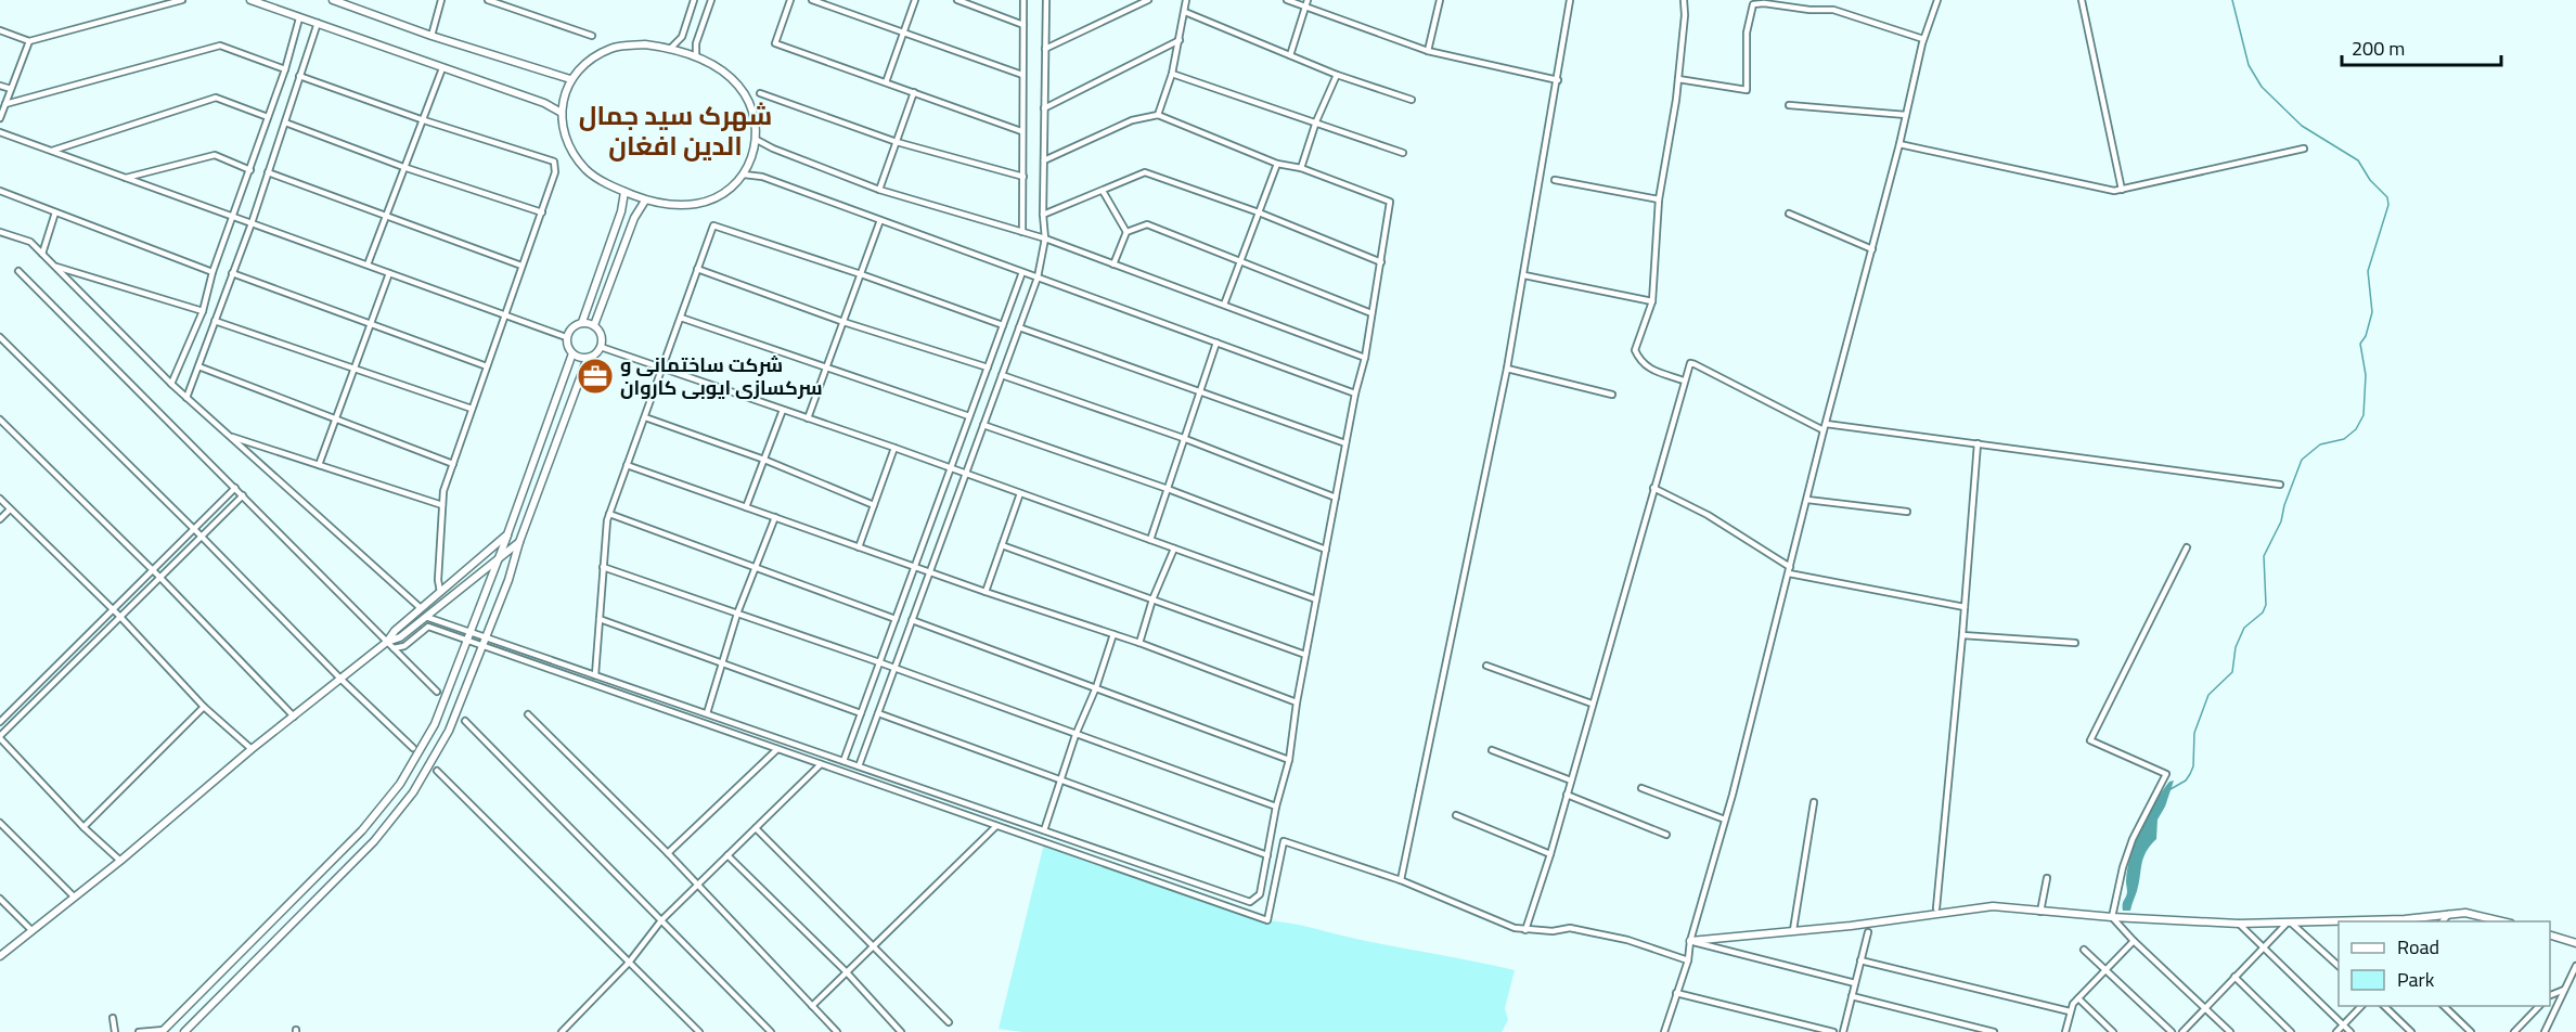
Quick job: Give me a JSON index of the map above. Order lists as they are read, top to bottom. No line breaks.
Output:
{"districts":["شهرک سید جمال الدین افغان"],"places":{"office":["شرکت ساختمانی و سرکسازی ایوبی کاروان"]},"legend":["Road","Park"],"scale_bar":"200 m"}
